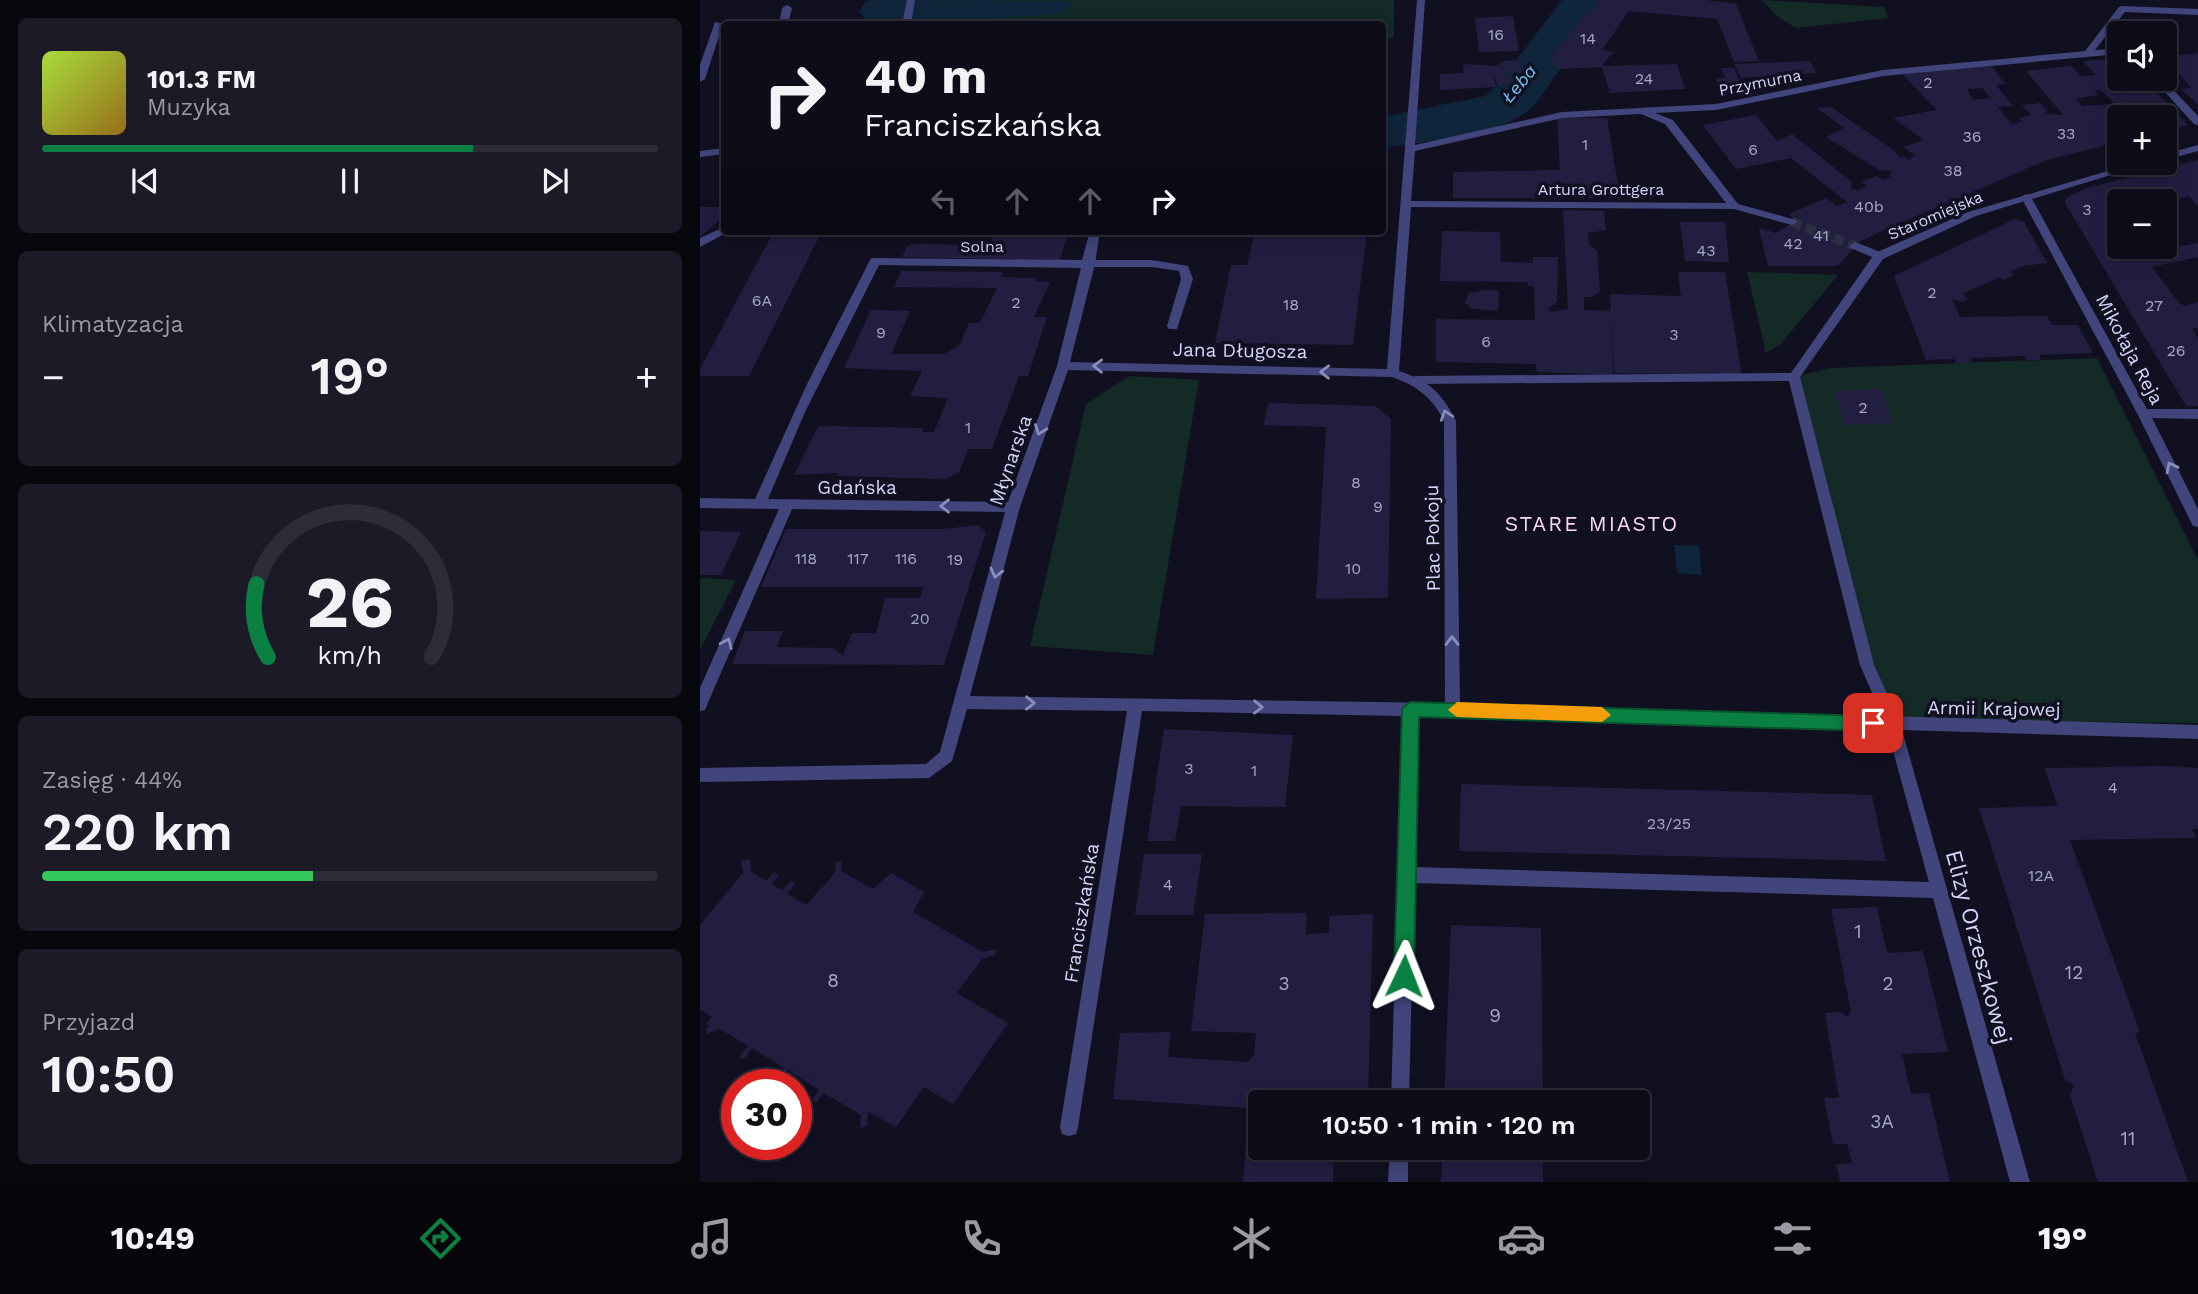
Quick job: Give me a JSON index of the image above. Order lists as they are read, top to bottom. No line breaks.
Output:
{"streets":{"street":["Przymurna","Artura Grottgera","Staromiejska","Solna","Mikołaja Reja","Jana Długosza","Młynarska","Gdańska","Plac Pokoju","Armii Krajowej","Franciszkańska","Elizy Orzeszkowej"]},"crossings":[["Staromiejska","Mikołaja Reja"],["Staromiejska","Elizy Orzeszkowej"],["Solna","Młynarska"],["Solna","Gdańska"],["Jana Długosza","Młynarska"],["Jana Długosza","Plac Pokoju"],["Młynarska","Gdańska"],["Plac Pokoju","Armii Krajowej"],["Armii Krajowej","Elizy Orzeszkowej"]],"one_way":["Jana Długosza","Młynarska","Gdańska","Plac Pokoju"],"districts":["STARE MIASTO"],"water":["Łeba"],"house_numbers":["16","14","24","2","33","36","1","6","38","40b","3","41","42","43","2","6A","2","18","27","9","3","6","26","2","1","8","9","118","117","116","19","10","20","3","1","4","23/25","12A","4","1","12","8","3","2","9","3A","11"],"page":{"map_buttons":["+","−"],"turn":["40 m","Franciszkańska"],"song":["101.3 FM","Muzyka"],"tile":["Klimatyzacja",["Zasięg · 44%","220 km"],["Przyjazd","10:50"]],"heat":["−","19°","+"],"limit":"30","trip":"10:50 · 1 min · 120 m","tabs":["10:49","19°"],"gauge":["26","km/h"]}}
